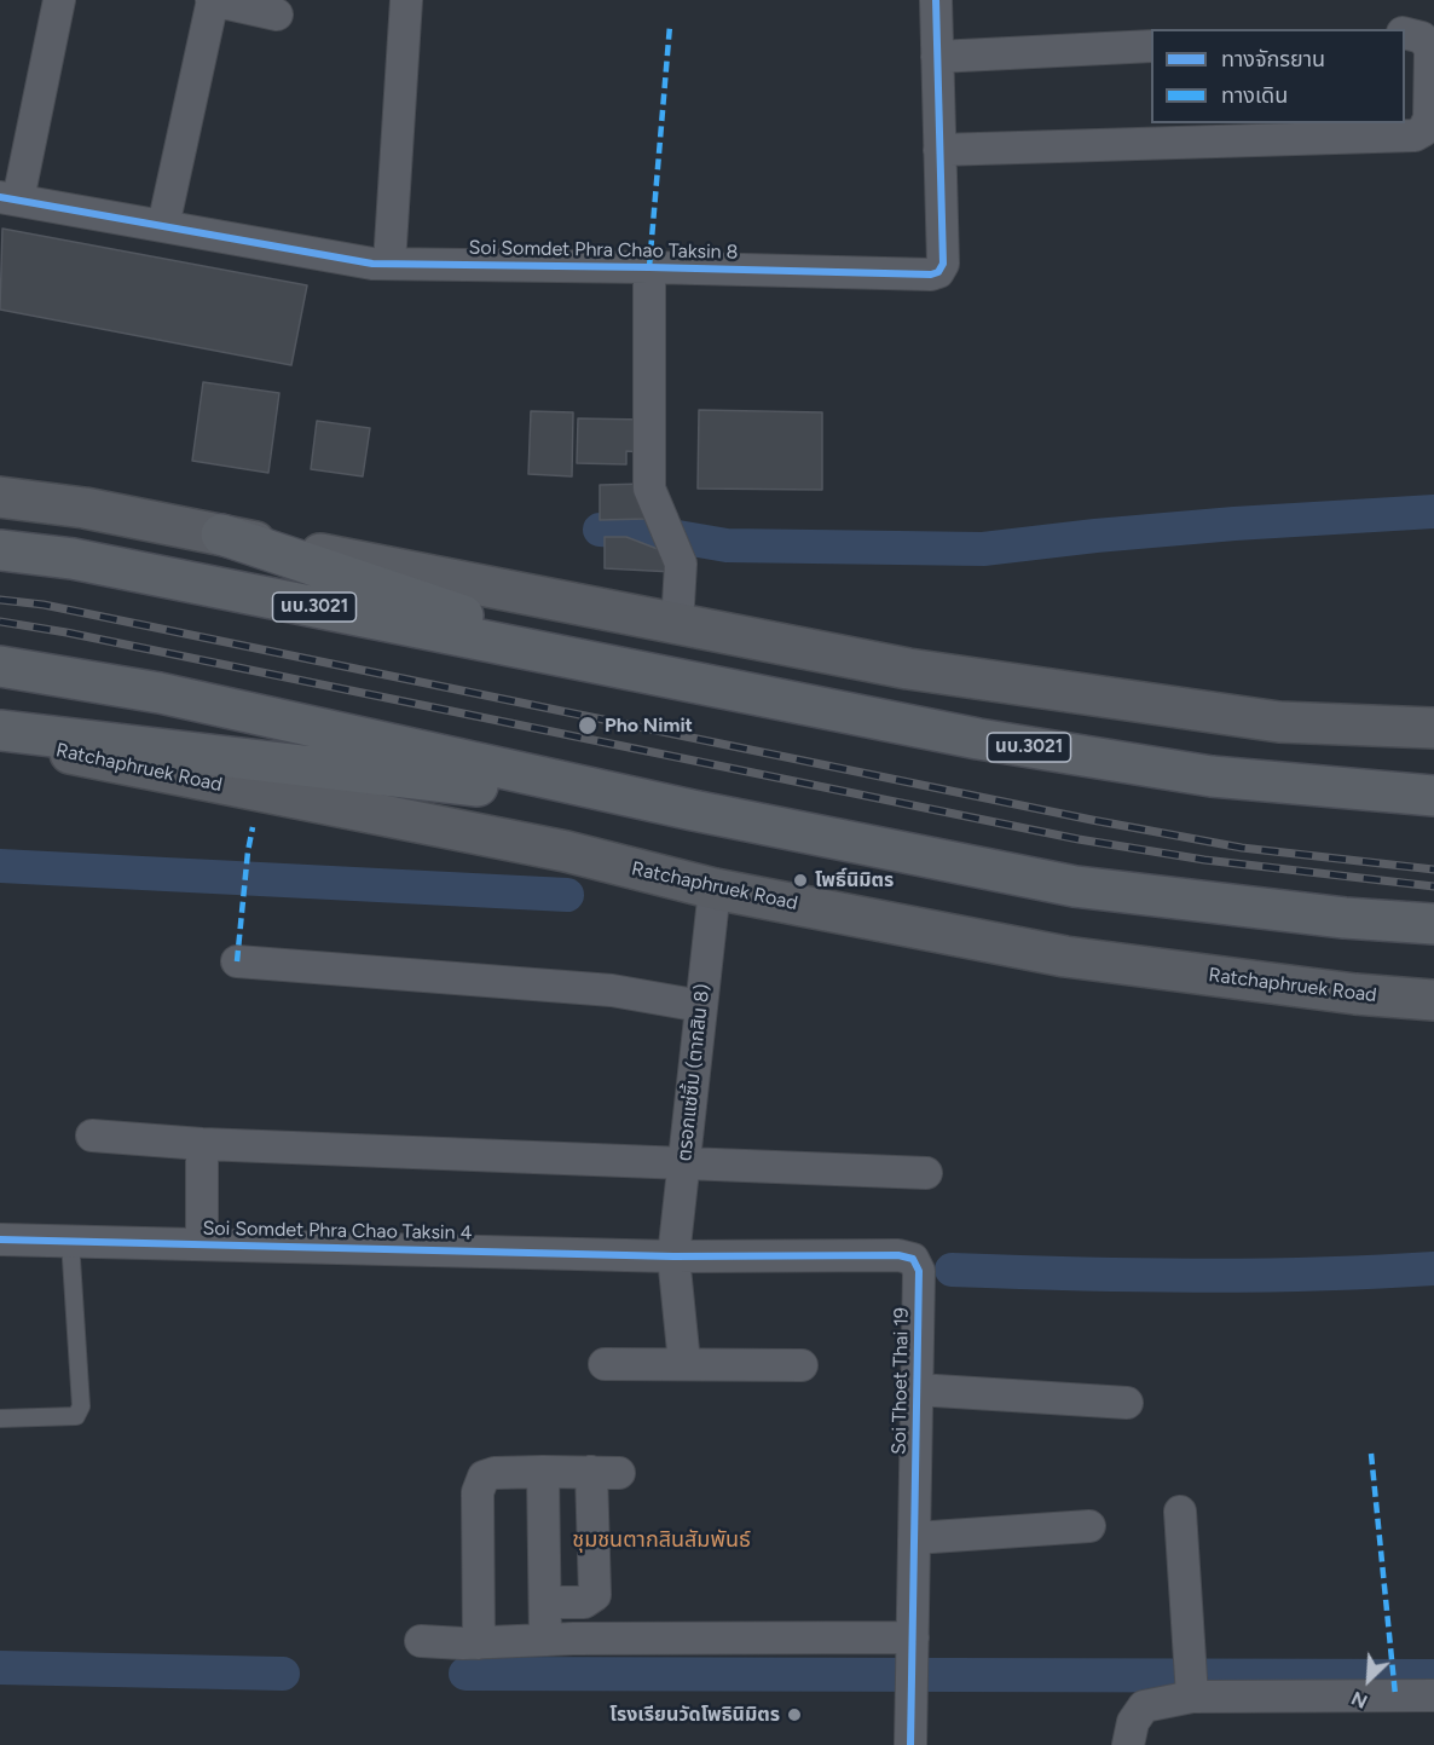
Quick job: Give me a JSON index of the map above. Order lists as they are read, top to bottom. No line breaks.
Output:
{"streets":{"main road":["นบ.3021","Ratchaphruek Road"],"street":["Soi Somdet Phra Chao Taksin 8","ตรอกแซ่ซิ้ม (ตากสิน 8)","Soi Somdet Phra Chao Taksin 4","Soi Thoet Thai 19"]},"crossings":[["Ratchaphruek Road","ตรอกแซ่ซิ้ม (ตากสิน 8)"],["ตรอกแซ่ซิ้ม (ตากสิน 8)","Soi Somdet Phra Chao Taksin 4"],["ตรอกแซ่ซิ้ม (ตากสิน 8)","Soi Thoet Thai 19"],["Soi Somdet Phra Chao Taksin 4","Soi Thoet Thai 19"]],"districts":["ชุมชนตากสินสัมพันธ์"],"places":["Pho Nimit","โพธิ์นิมิตร","โรงเรียนวัดโพธินิมิตร"],"legend":["ทางจักรยาน","ทางเดิน"],"north":"bottom left"}
